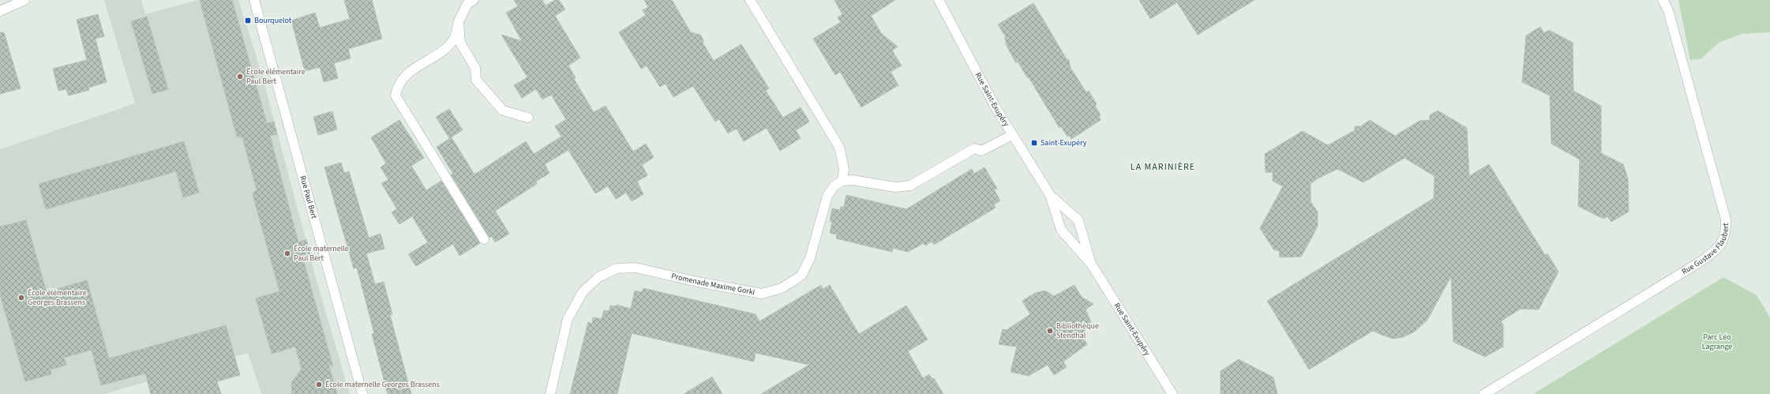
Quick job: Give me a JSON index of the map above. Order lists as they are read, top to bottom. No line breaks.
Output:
{"streets":{"street":["Rue Saint-Exupéry","Rue Paul Bert","Rue Gustave Flaubert","Promenade Maxime Gorki"]},"districts":["LA MARINIÈRE"],"parks":["Parc Léo Lagrange"],"places":{"transit":["Bourquelot","Saint-Exupéry"],"other":["École élémentaire Paul Bert","École maternelle Paul Bert","École élémentaire Georges Brassens","Bibliothèque Stendhal","École maternelle Georges Brassens"]}}
